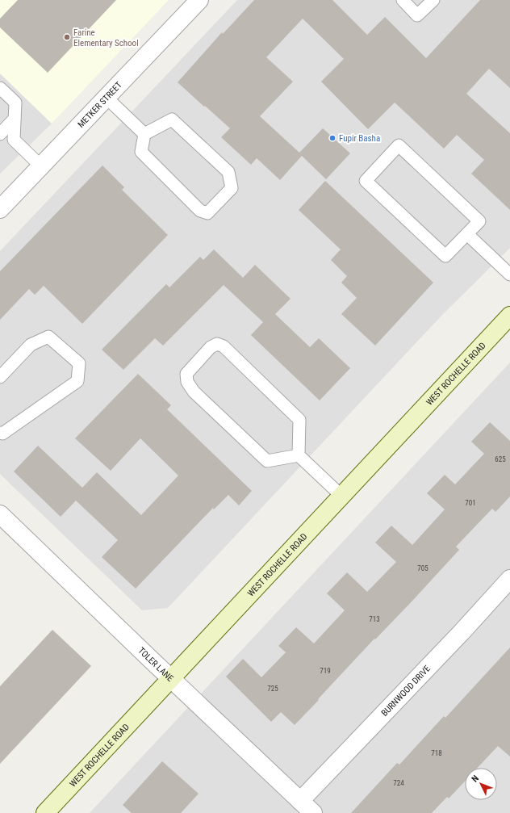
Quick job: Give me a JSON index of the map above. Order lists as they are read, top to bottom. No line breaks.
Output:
{"streets":{"main road":["WEST ROCHELLE ROAD"],"street":["METKER STREET","TOLER LANE","BURNWOOD DRIVE"]},"crossings":[["WEST ROCHELLE ROAD","TOLER LANE"],["TOLER LANE","BURNWOOD DRIVE"]],"places":["Farine Elementary School","Fupir Basha"],"house_numbers":["625","701","705","713","719","725","718","724"],"north":"top left"}
